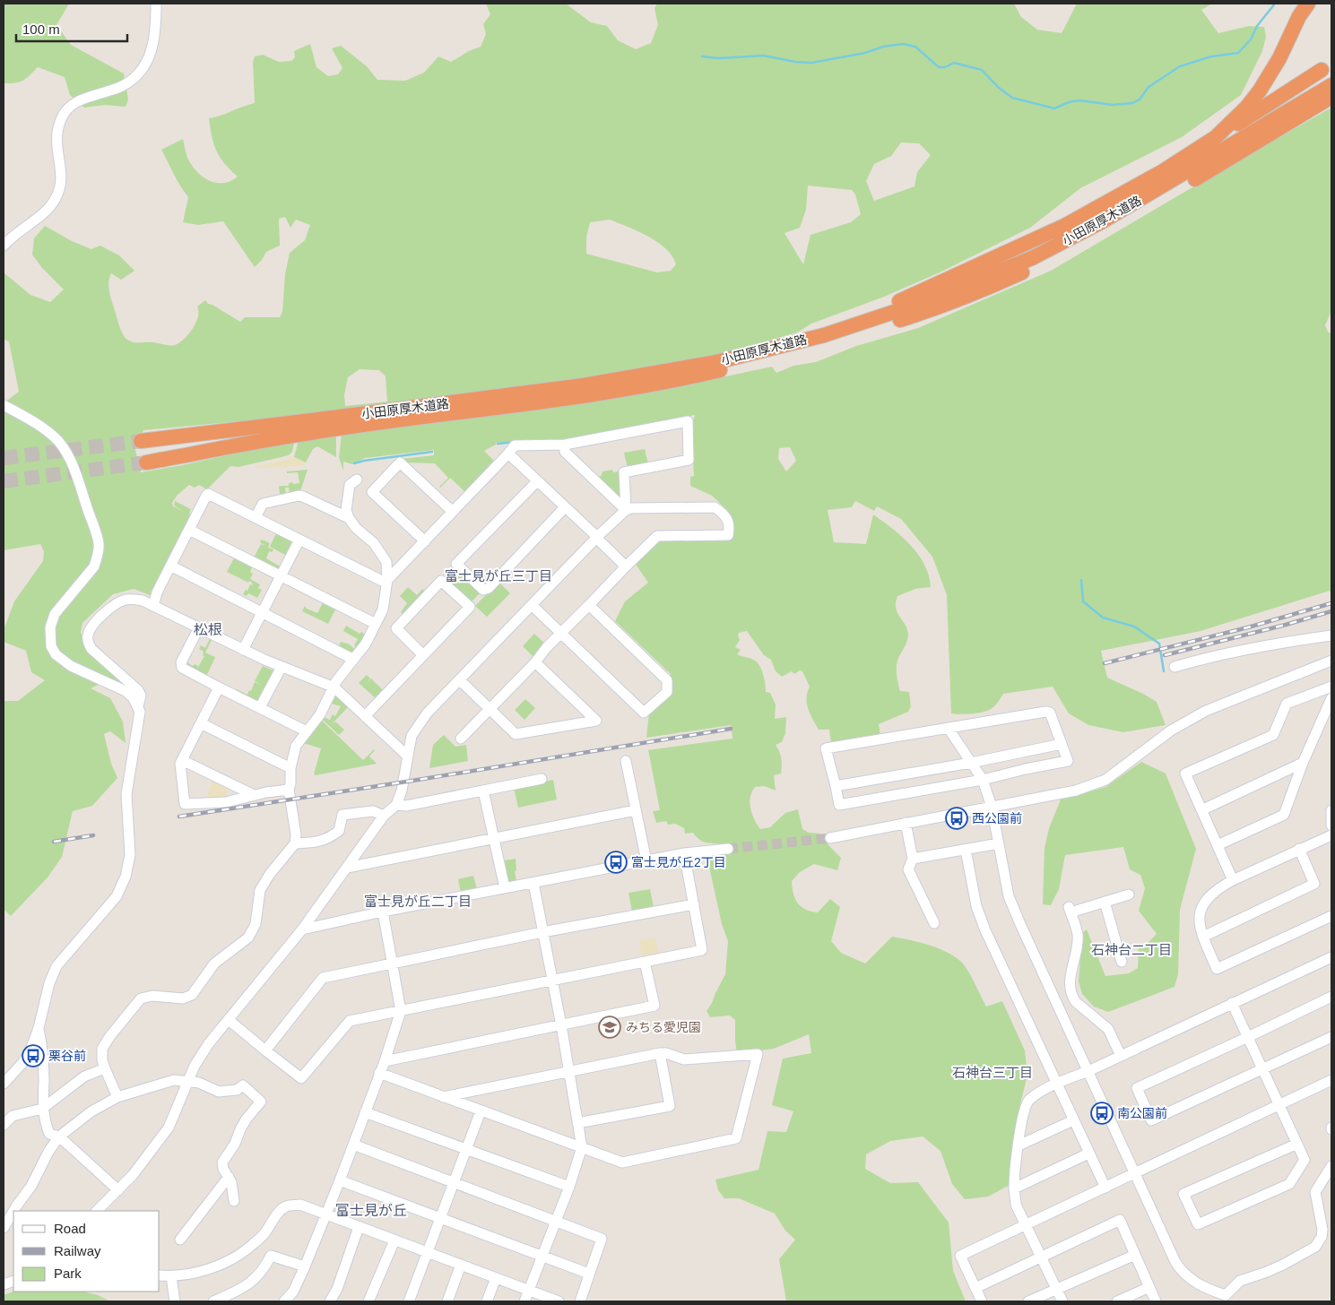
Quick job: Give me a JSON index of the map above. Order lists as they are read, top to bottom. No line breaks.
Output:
{"streets":{"highway":["小田原厚木道路"]},"districts":["富士見が丘三丁目","松根","富士見が丘二丁目","石神台二丁目","石神台三丁目","富士見が丘"],"places":{"bus stop":["西公園前","富士見が丘2丁目","栗谷前","南公園前"],"school or university":["みちる愛児園"]},"legend":["Road","Railway","Park"],"scale_bar":"100 m"}
